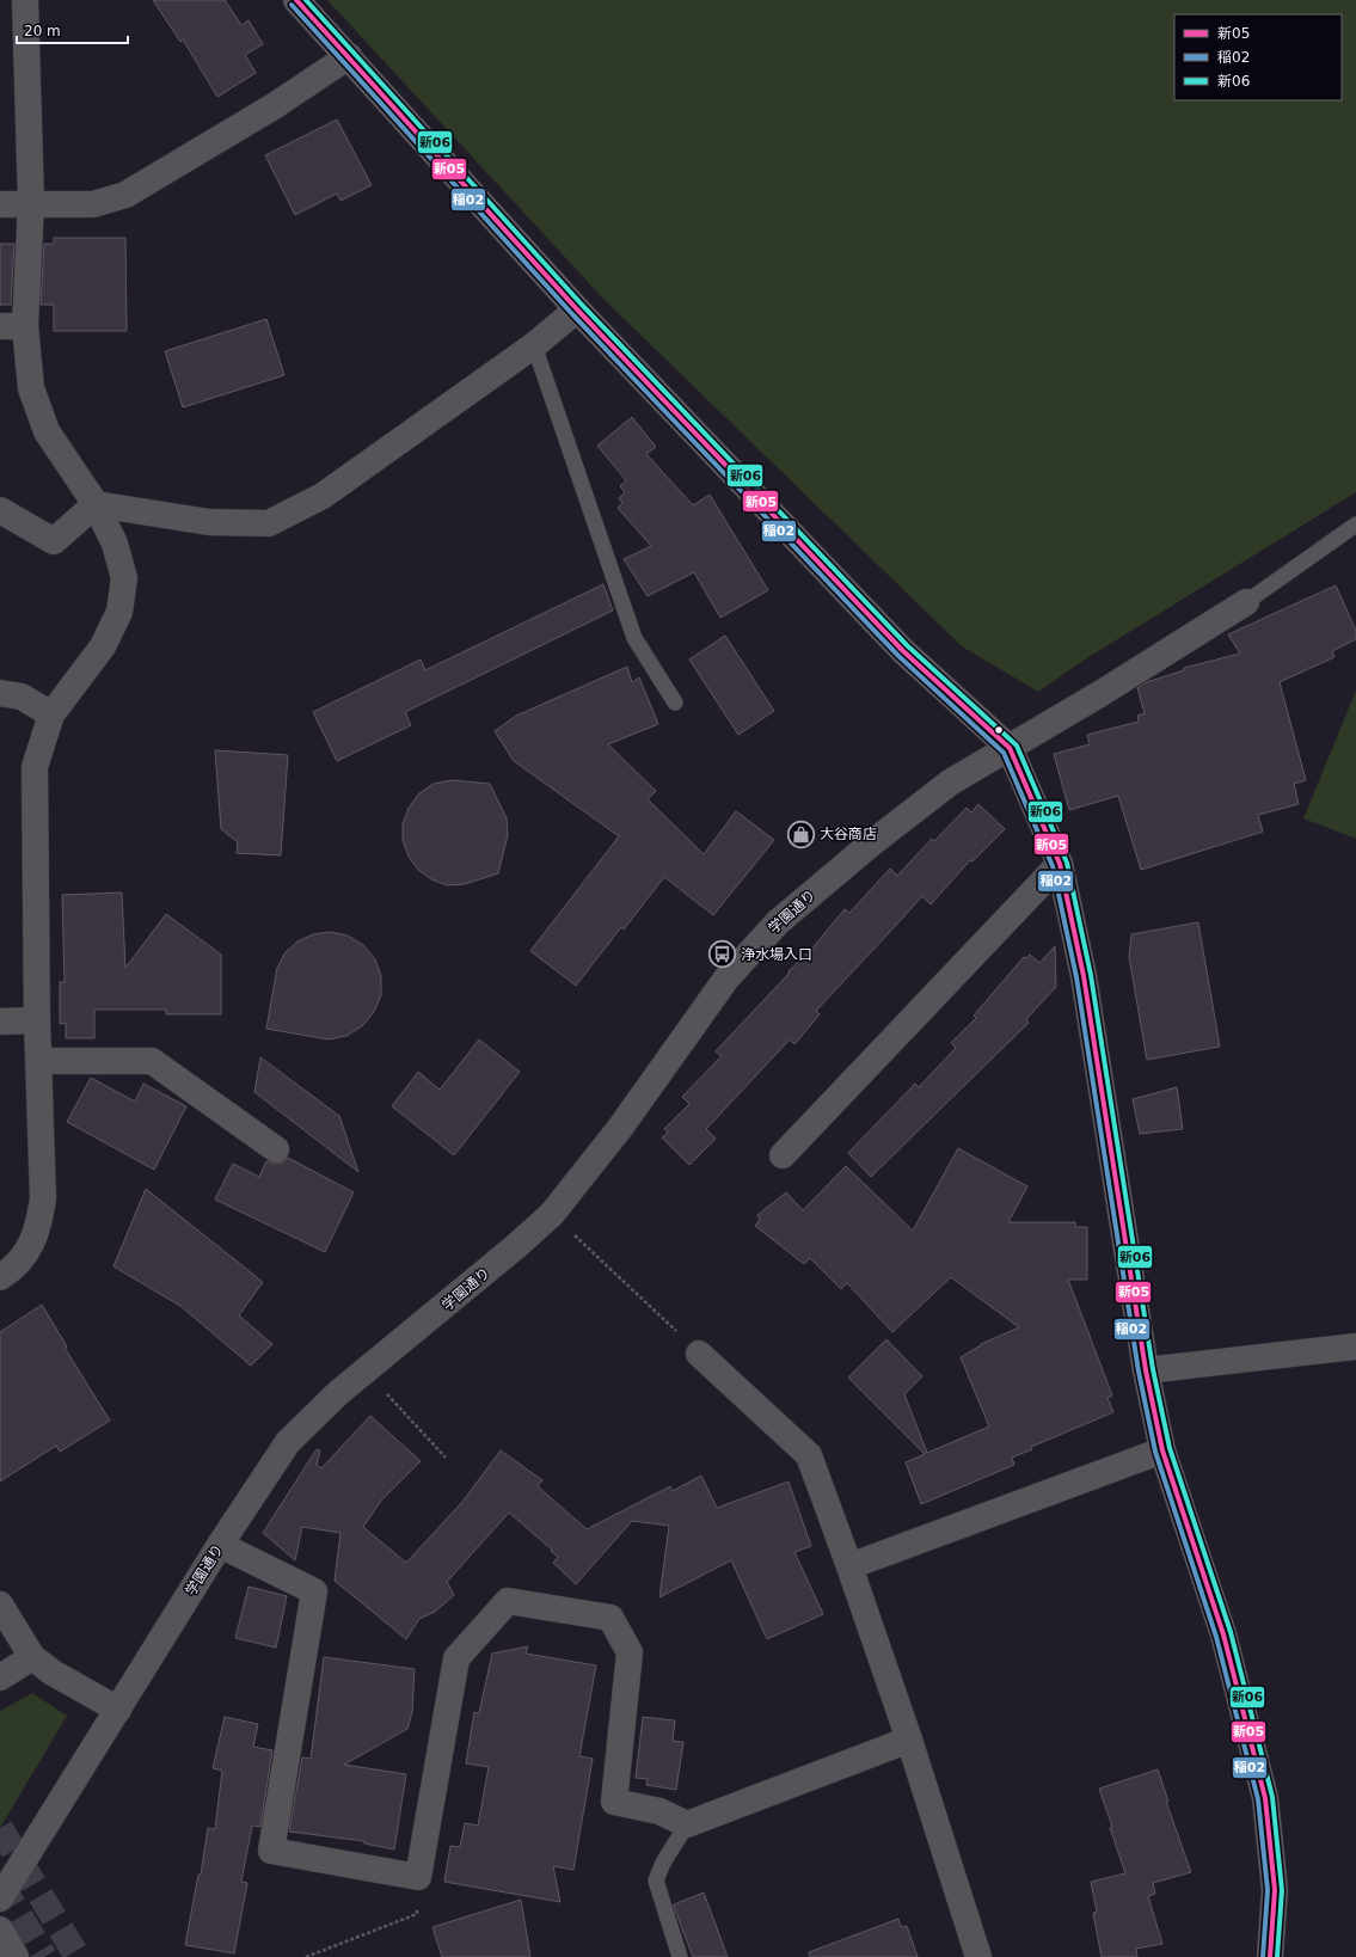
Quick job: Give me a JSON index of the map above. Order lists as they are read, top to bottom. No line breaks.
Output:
{"streets":{"street":["学園通り"]},"places":{"shop":["大谷商店"],"bus stop":["浄水場入口"]},"lines":["transit line 新05","transit line 新06","transit line 稲02"],"legend":["新05","稲02","新06"],"scale_bar":"20 m"}
